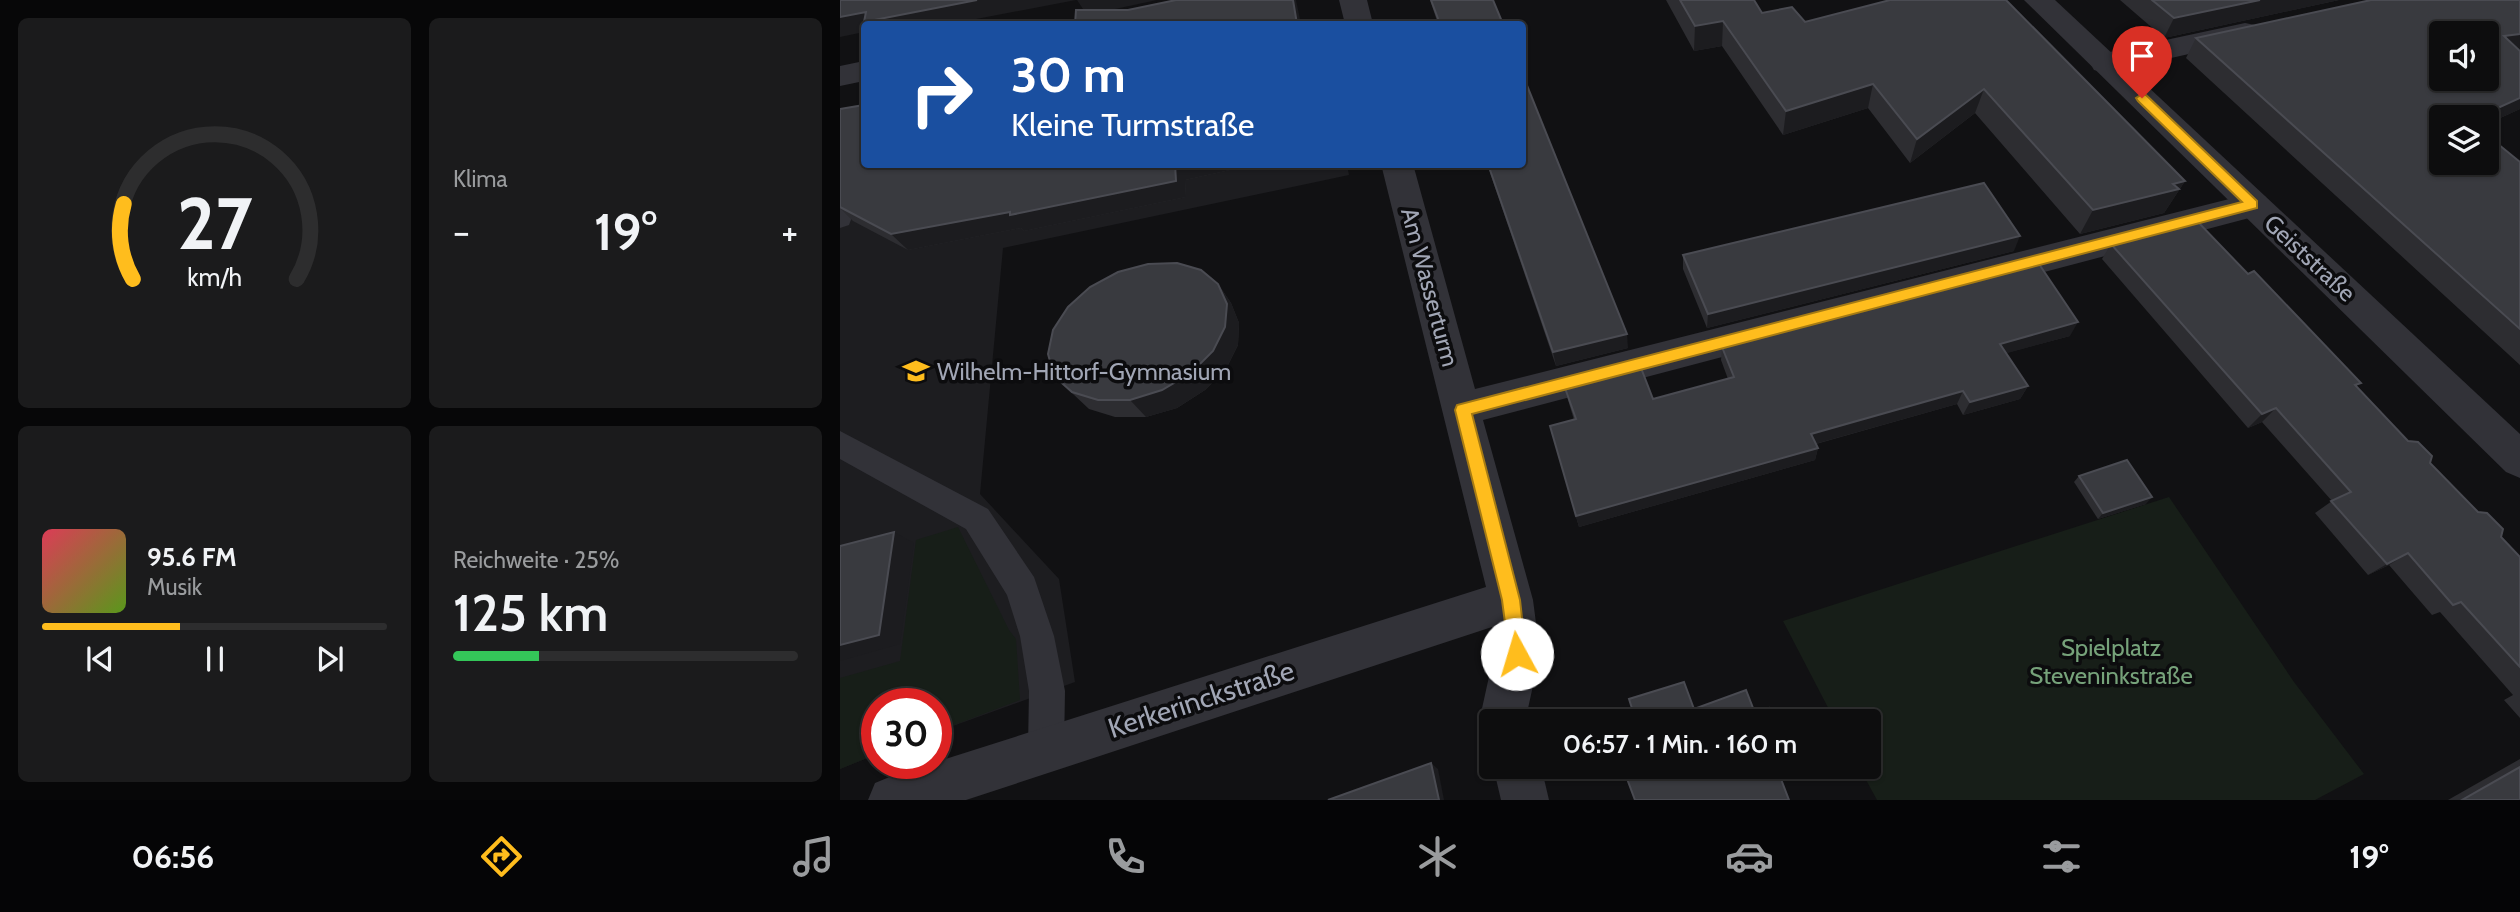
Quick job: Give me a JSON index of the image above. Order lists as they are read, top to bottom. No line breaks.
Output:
{"streets":{"street":["Geiststraße","Am Wasserturm","Kerkerinckstraße"]},"crossings":[["Am Wasserturm","Kerkerinckstraße"]],"parks":["Spielplatz Steveninkstraße"],"places":{"school or university":["Wilhelm-Hittorf-Gymnasium"]},"page":{"tile":["Klima",["Reichweite · 25%","125 km"]],"turn":["30 m","Kleine Turmstraße"],"heat":["−","19°","+"],"song":["95.6 FM","Musik"],"limit":"30","trip":"06:57 · 1 Min. · 160 m","tabs":["06:56","19°"],"gauge":["27","km/h"]}}
